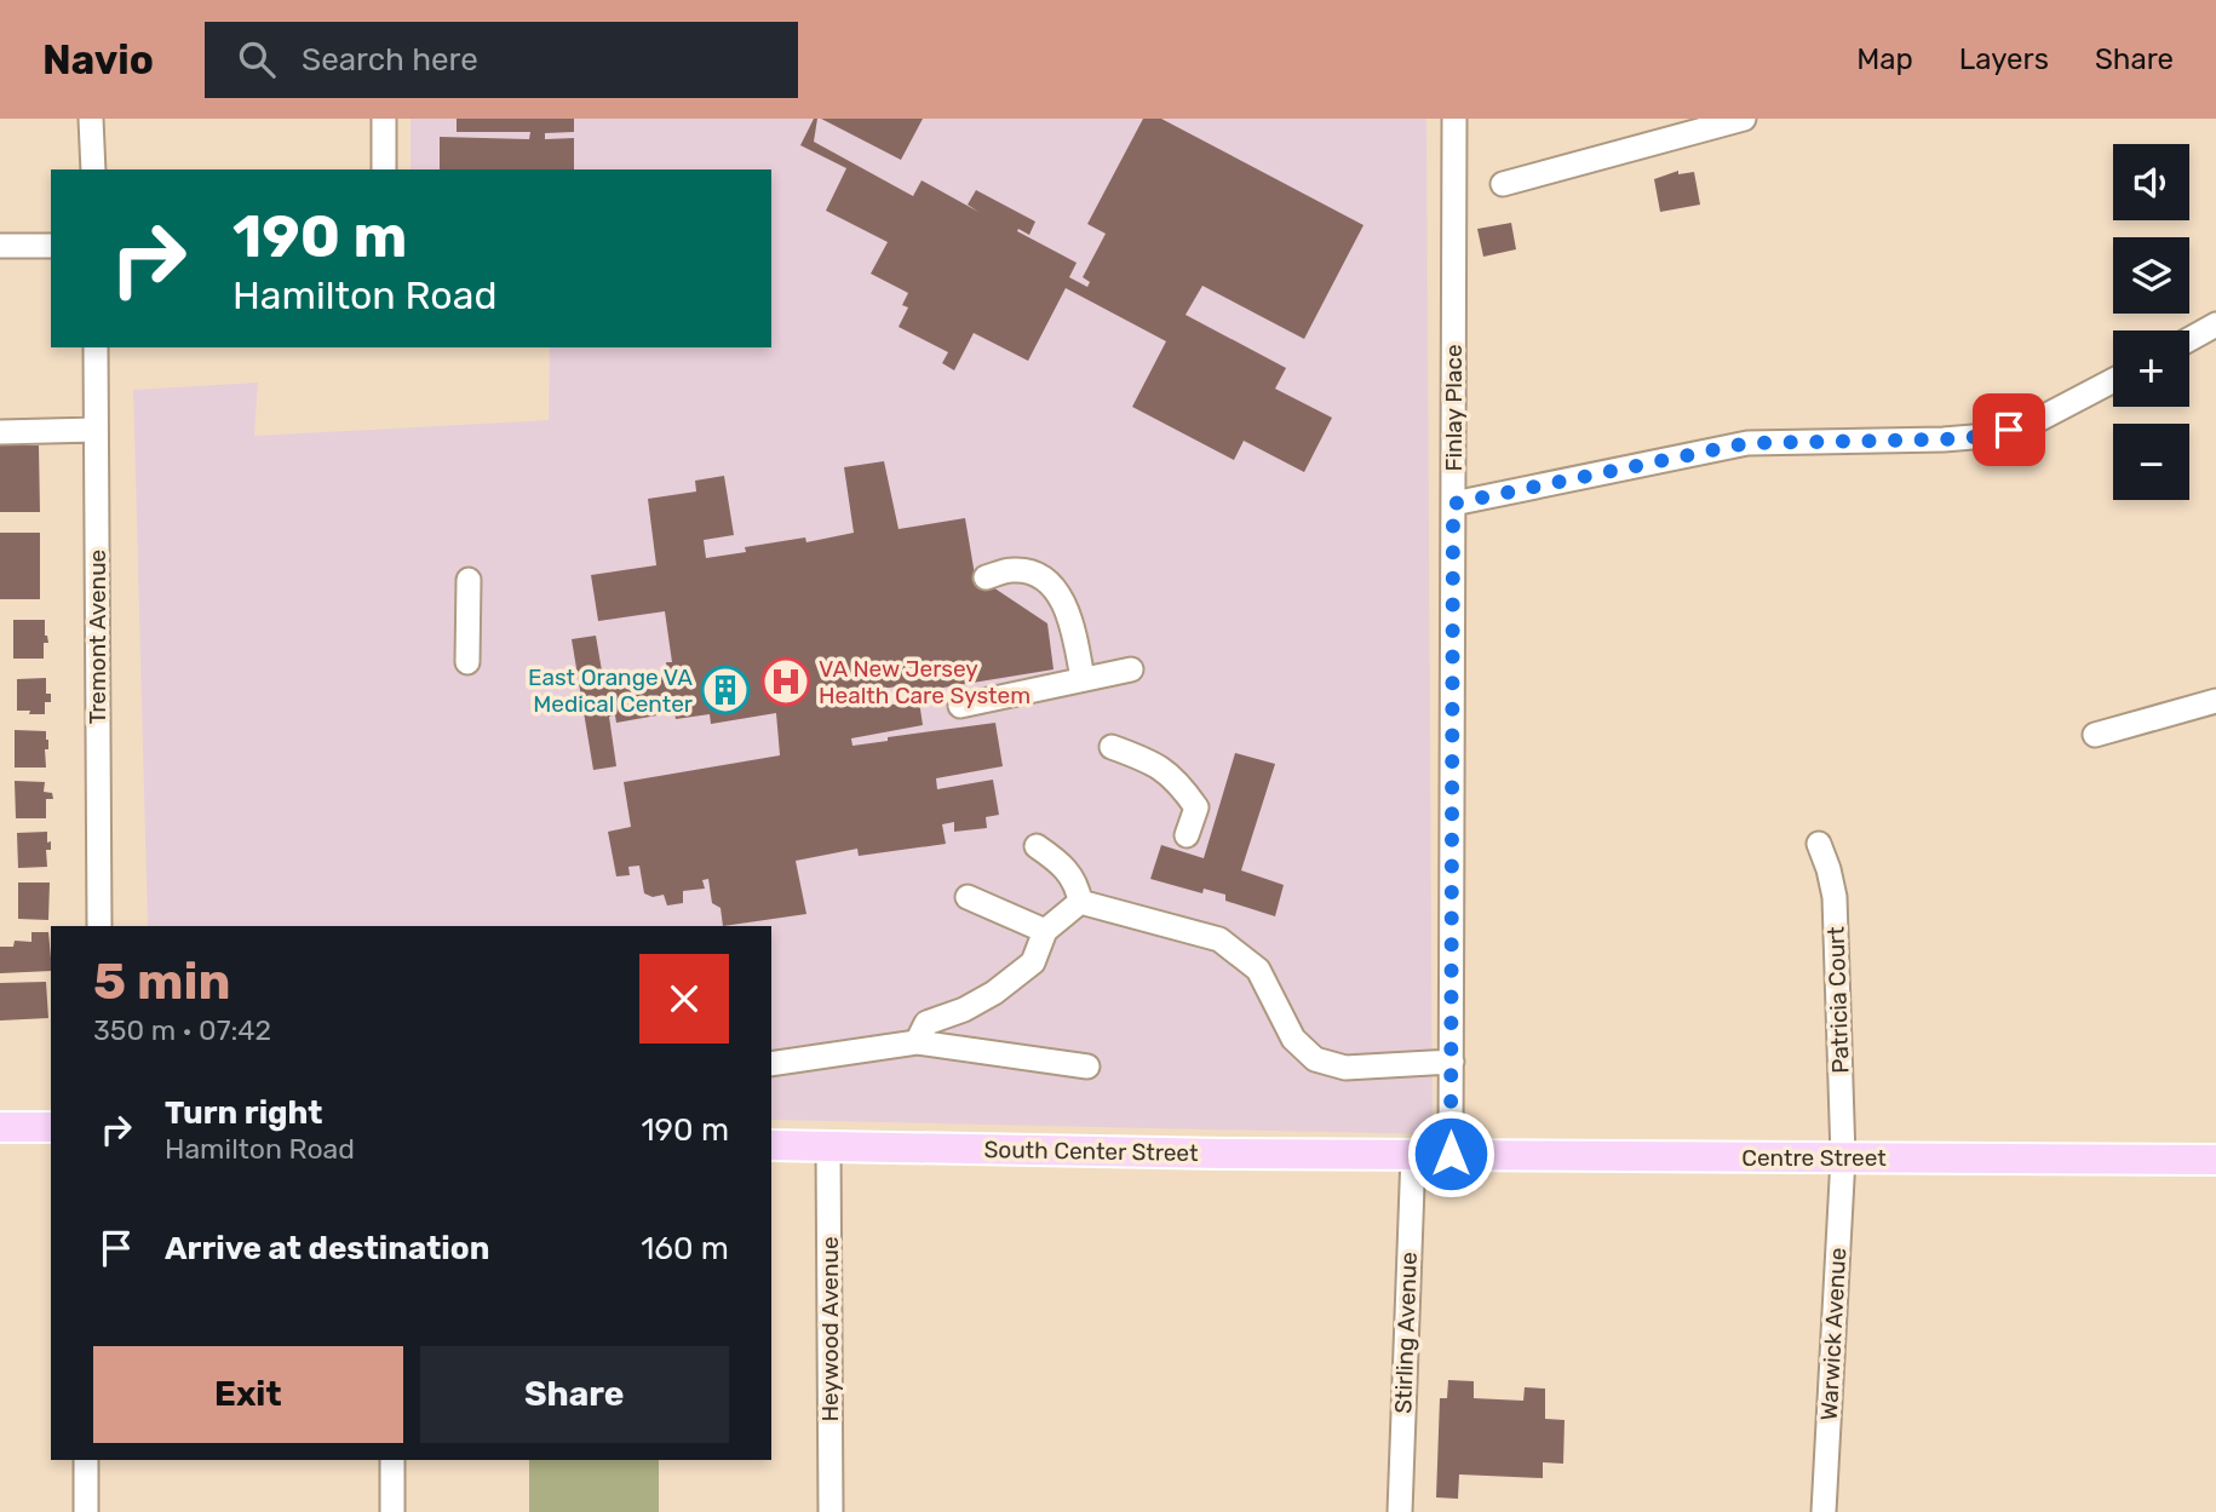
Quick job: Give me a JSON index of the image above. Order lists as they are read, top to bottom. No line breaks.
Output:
{"streets":{"main road":["South Center Street","Centre Street"],"street":["Finlay Place","Tremont Avenue","Patricia Court","Heywood Avenue","Stirling Avenue","Warwick Avenue"]},"crossings":[["Finlay Place","Centre Street"],["Patricia Court","Centre Street"],["Patricia Court","Warwick Avenue"],["South Center Street","Centre Street"],["South Center Street","Heywood Avenue"],["South Center Street","Stirling Avenue"],["Centre Street","Stirling Avenue"],["Centre Street","Warwick Avenue"]],"places":{"hospital":["VA New Jersey Health Care System"],"building":["East Orange VA Medical Center"]},"page":{"header":"Navio","search":"Search here","nav":["Map","Layers","Share"],"map_buttons":["+","−"],"turn":["190 m","Hamilton Road"],"heading":["5 min","350 m · 07:42"],"list":[{"name":"Turn right","note":"Hamilton Road","value":"190 m"},{"name":"Arrive at destination","value":"160 m"}],"buttons":["Exit","Share"]}}
